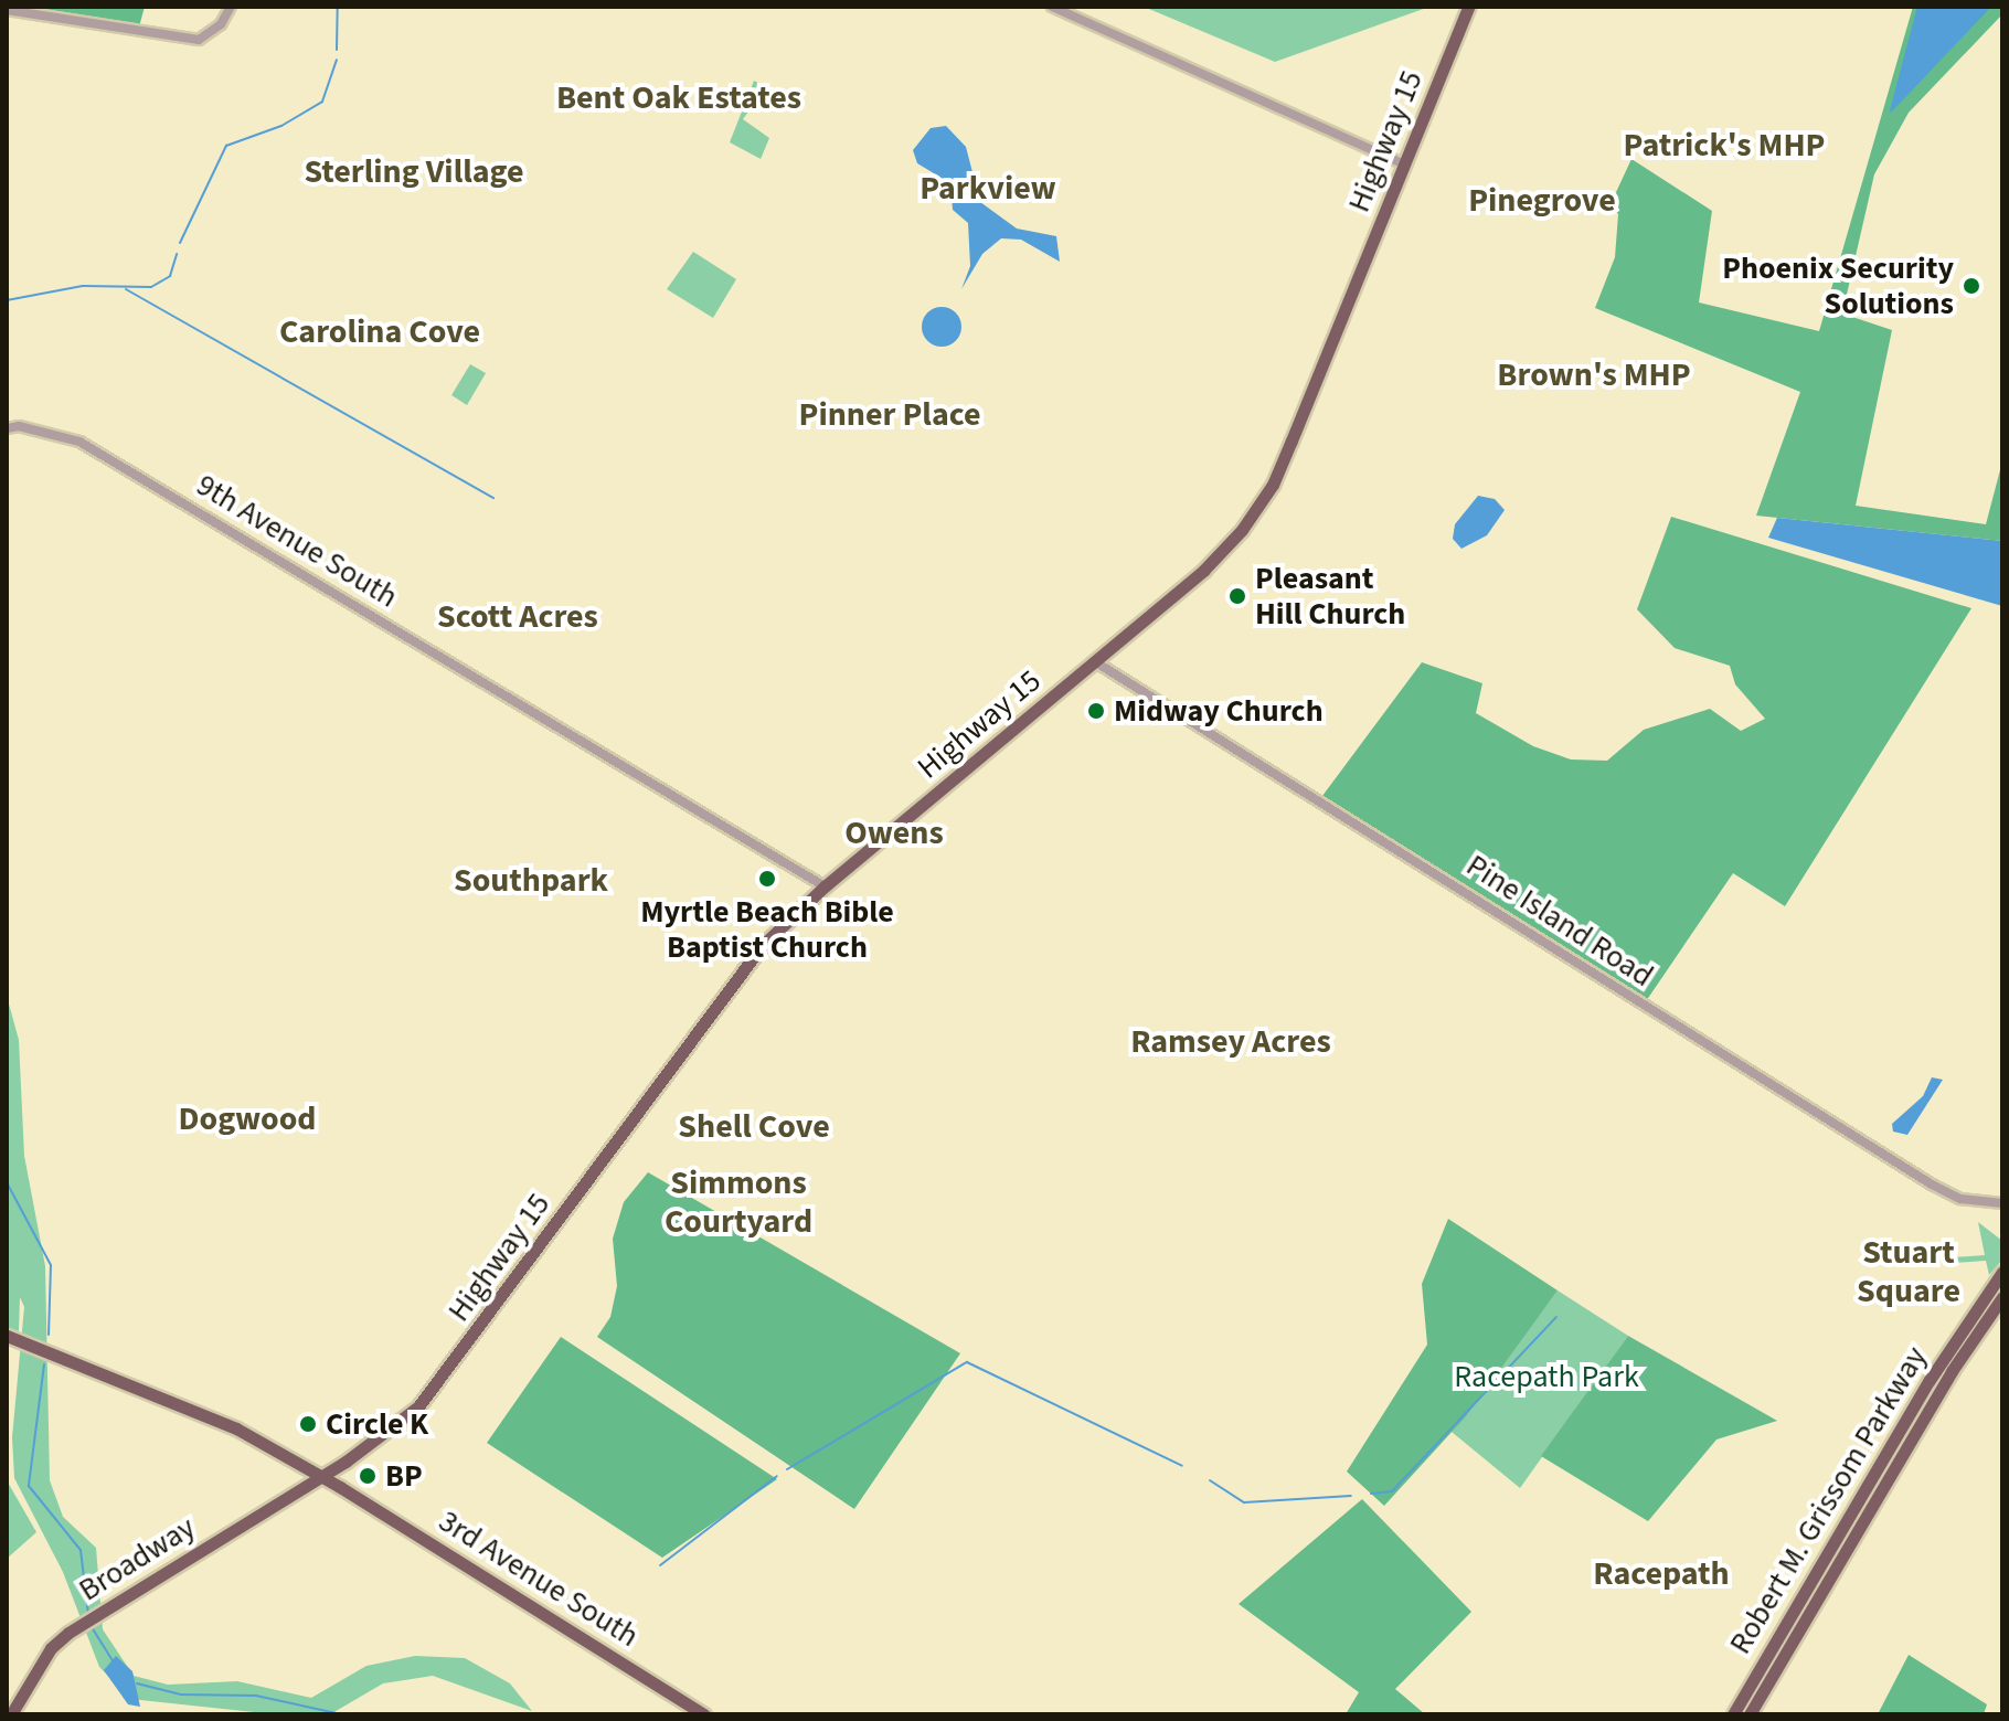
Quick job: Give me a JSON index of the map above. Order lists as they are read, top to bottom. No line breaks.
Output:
{"streets":{"main road":["Highway 15","Robert M. Grissom Parkway","Broadway","3rd Avenue South"],"street":["9th Avenue South","Pine Island Road"]},"crossings":[["Highway 15","9th Avenue South"],["Highway 15","Pine Island Road"],["Highway 15","Broadway"],["Highway 15","3rd Avenue South"],["Broadway","3rd Avenue South"]],"districts":["Bent Oak Estates","Patrick's MHP","Sterling Village","Parkview","Pinegrove","Carolina Cove","Brown's MHP","Pinner Place","Scott Acres","Owens","Southpark","Ramsey Acres","Dogwood","Shell Cove","Simmons Courtyard","Stuart Square","Racepath"],"parks":["Racepath Park"],"places":["Phoenix Security Solutions","Pleasant Hill Church","Midway Church","Myrtle Beach Bible Baptist Church","Circle K","BP"]}
